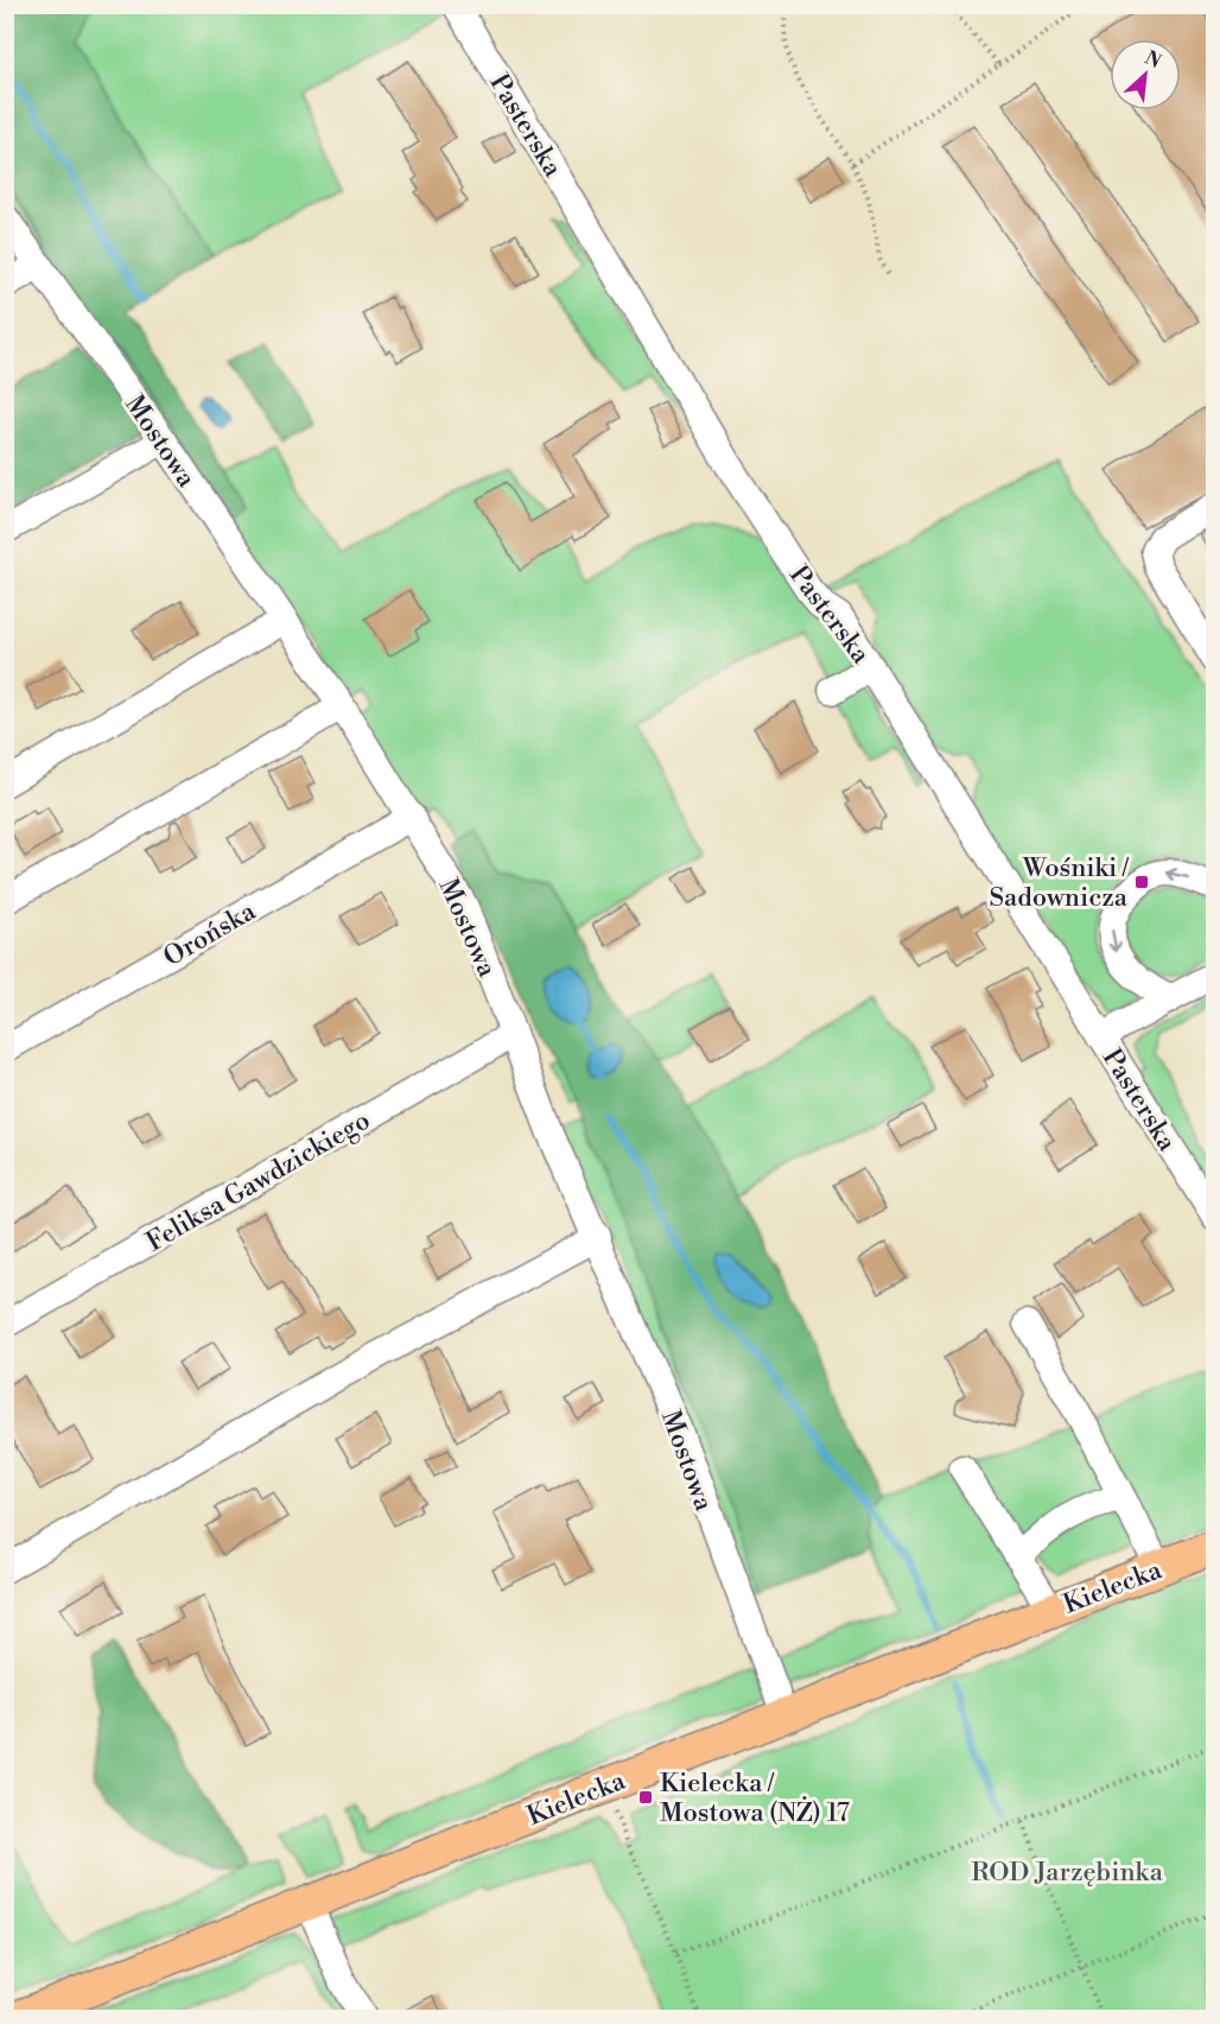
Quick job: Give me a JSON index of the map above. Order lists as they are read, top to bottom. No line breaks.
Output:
{"streets":{"main road":["Kielecka"],"street":["Pasterska","Mostowa","Orońska","Feliksa Gawdzickiego"]},"crossings":[["Mostowa","Orońska"],["Mostowa","Feliksa Gawdzickiego"],["Mostowa","Kielecka"]],"parks":["ROD Jarzębinka"],"places":{"transit":["Wośniki / Sadownicza","Kielecka / Mostowa (NŻ) 17"]},"north":"top right"}
